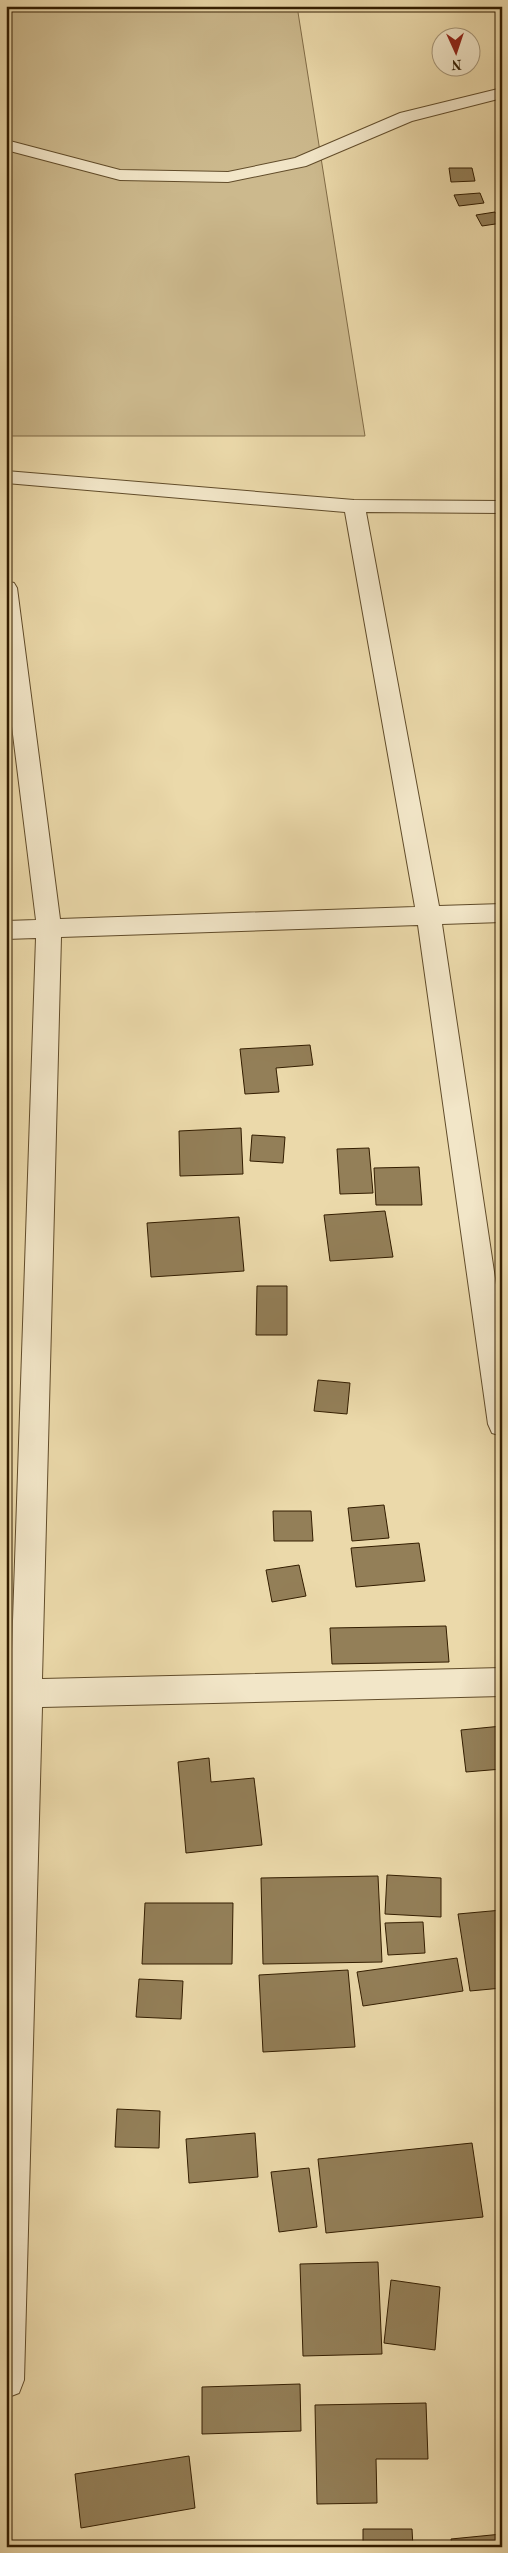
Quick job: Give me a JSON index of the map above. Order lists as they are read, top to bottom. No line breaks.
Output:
{"north":"bottom"}
